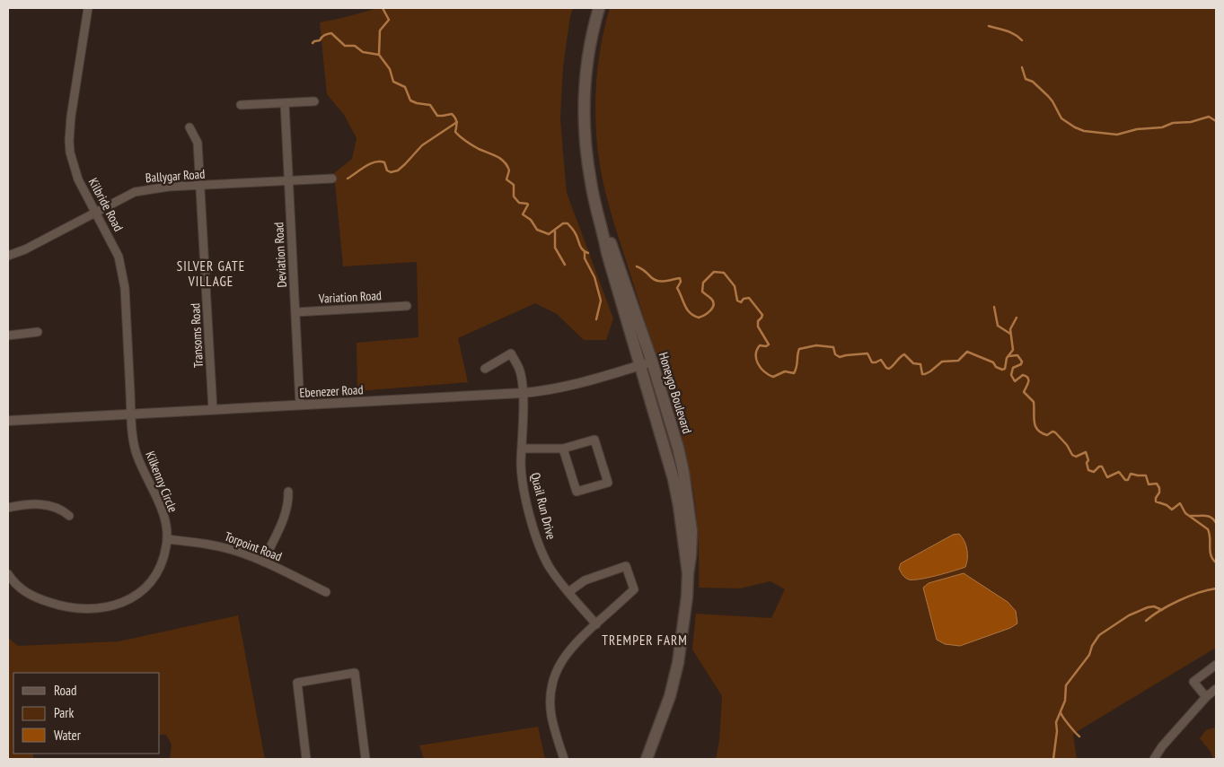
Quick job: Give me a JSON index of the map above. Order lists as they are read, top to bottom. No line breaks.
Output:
{"streets":{"main road":["Honeygo Boulevard"],"street":["Ballygar Road","Kilbride Road","Deviation Road","Variation Road","Transoms Road","Ebenezer Road","Kilkenny Circle","Quail Run Drive","Torpoint Road"]},"crossings":[["Ballygar Road","Kilbride Road"],["Ballygar Road","Deviation Road"],["Ballygar Road","Transoms Road"],["Kilbride Road","Ebenezer Road"],["Kilbride Road","Kilkenny Circle"],["Deviation Road","Variation Road"],["Deviation Road","Ebenezer Road"],["Transoms Road","Ebenezer Road"],["Ebenezer Road","Honeygo Boulevard"],["Ebenezer Road","Kilkenny Circle"],["Ebenezer Road","Quail Run Drive"],["Kilkenny Circle","Torpoint Road"]],"districts":["SILVER GATE VILLAGE","TREMPER FARM"],"legend":["Road","Park","Water"]}
